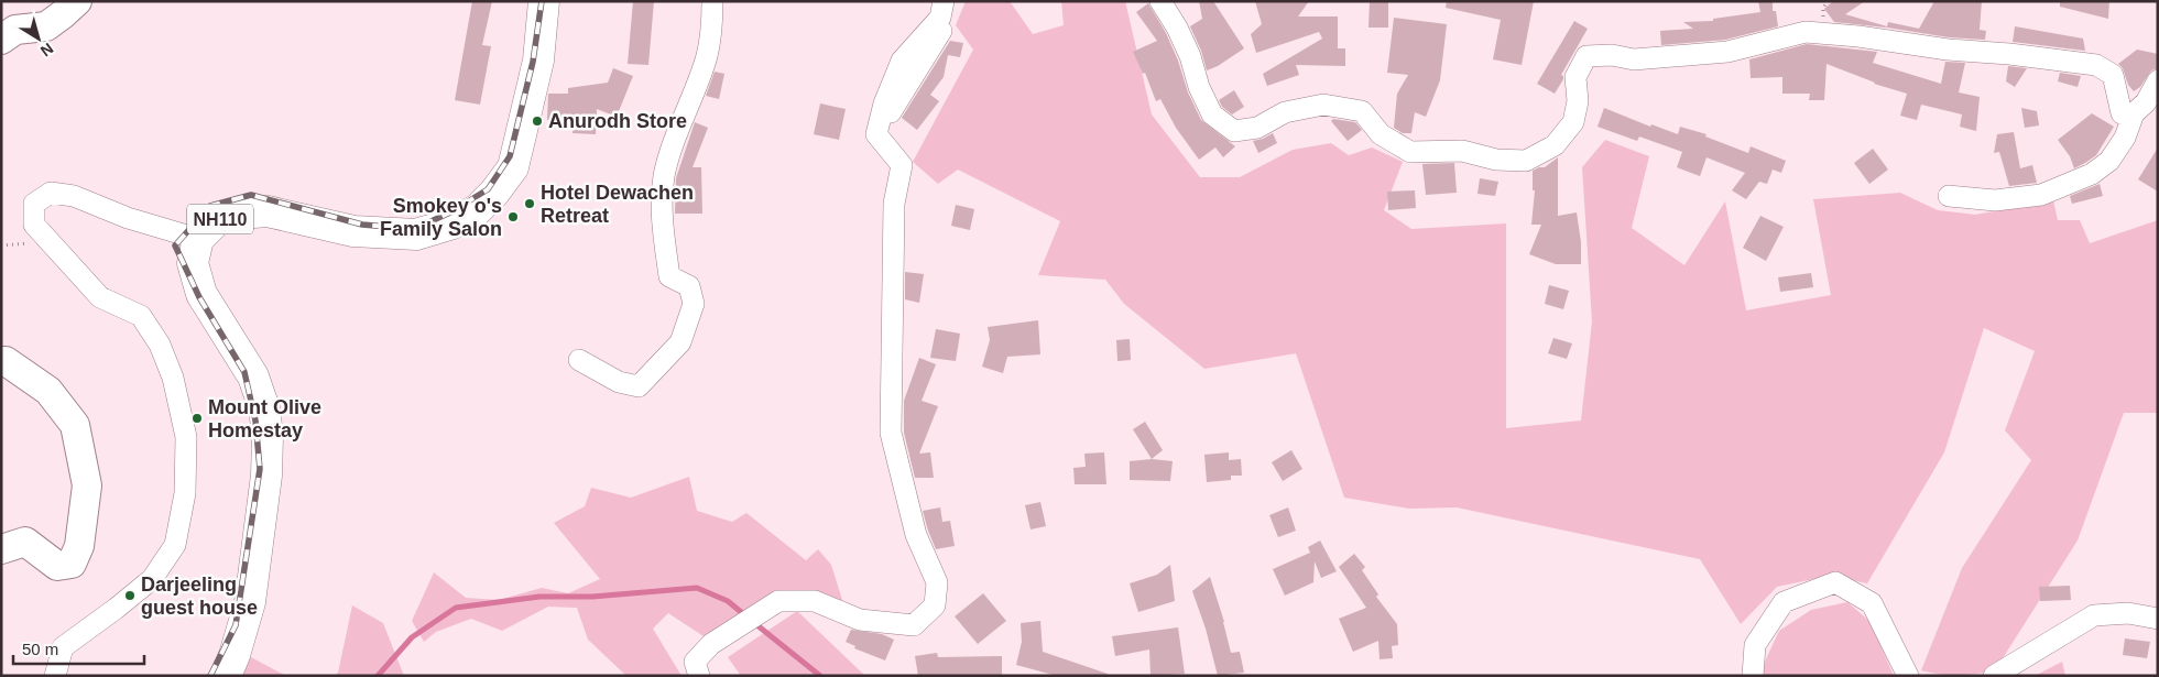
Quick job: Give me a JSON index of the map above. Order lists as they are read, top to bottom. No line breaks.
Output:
{"streets":{"highway":["NH110"]},"places":["Anurodh Store","Hotel Dewachen Retreat","Smokey o's Family Salon","Mount Olive Homestay","Darjeeling guest house"],"scale_bar":"50 m","north":"bottom right"}
